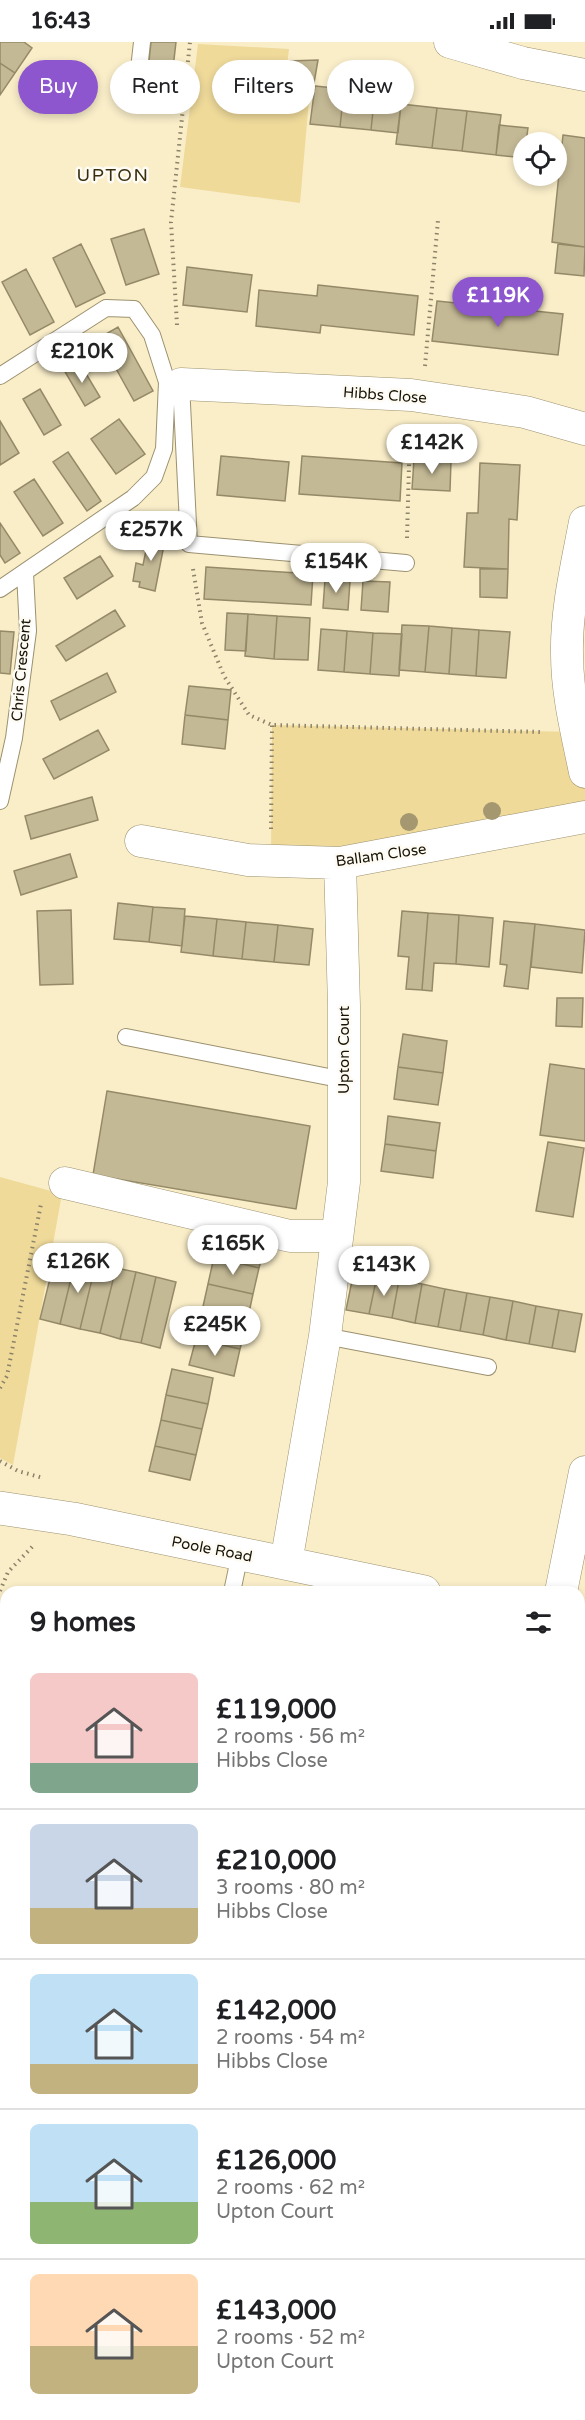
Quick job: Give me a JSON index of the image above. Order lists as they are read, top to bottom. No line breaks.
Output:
{"streets":{"main road":["Poole Road"],"street":["Hibbs Close","Ballam Close","Upton Court"],"lane":["Chris Crescent"]},"crossings":[["Ballam Close","Upton Court"],["Upton Court","Poole Road"]],"districts":["UPTON"],"page":{"status":"16:43","chip":["Buy","Rent","Filters","New"],"price":["£119K","£210K","£142K","£257K","£154K","£165K","£126K","£143K","£245K"],"heading":"9 homes","list":[{"name":"£119,000","note":"2 rooms · 56 m² · Hibbs Close"},{"name":"£210,000","note":"3 rooms · 80 m² · Hibbs Close"},{"name":"£142,000","note":"2 rooms · 54 m² · Hibbs Close"},{"name":"£126,000","note":"2 rooms · 62 m² · Upton Court"},{"name":"£143,000","note":"2 rooms · 52 m² · Upton Court"}]}}
